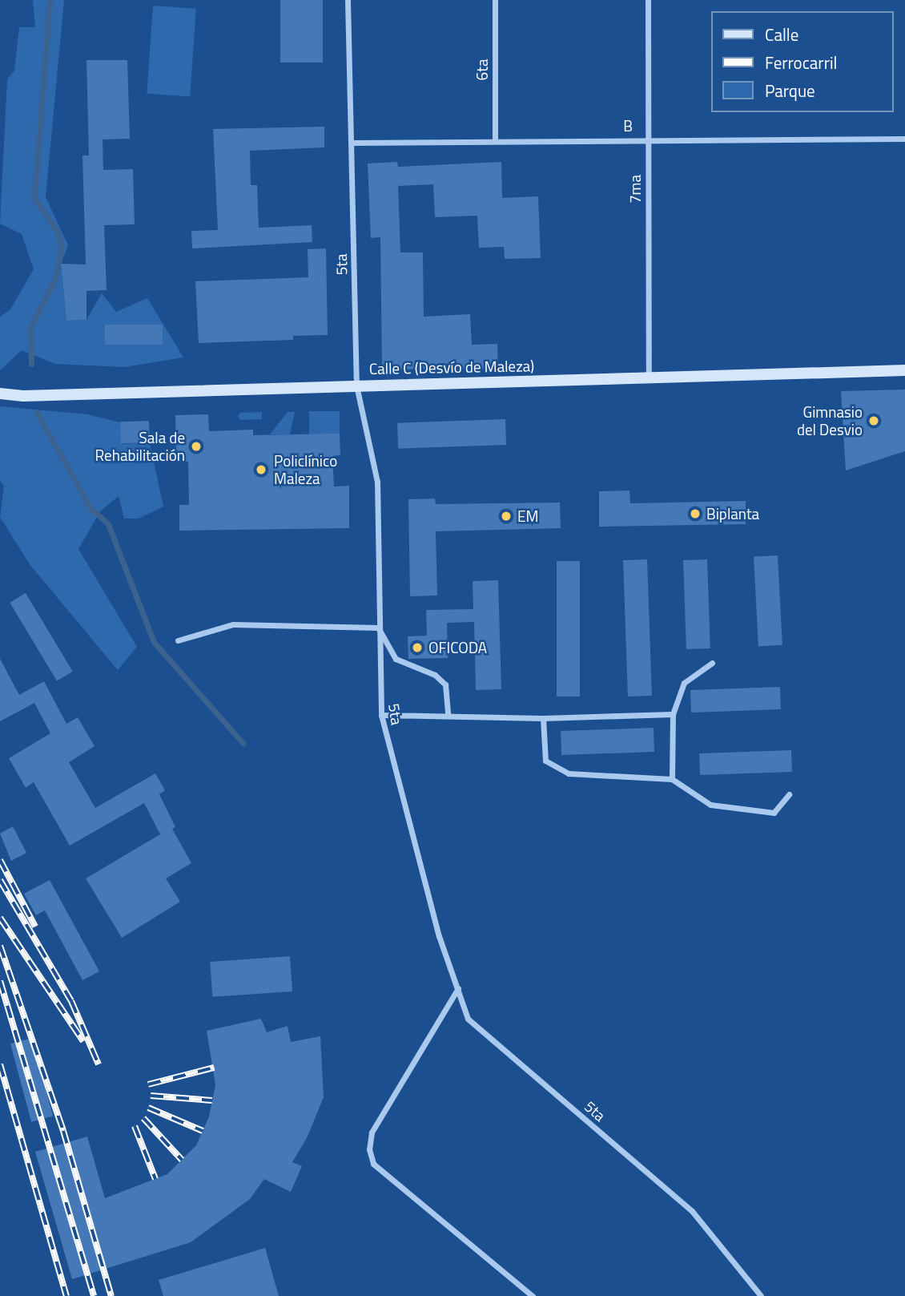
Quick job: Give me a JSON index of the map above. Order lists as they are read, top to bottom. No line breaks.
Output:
{"streets":{"street":["6ta","B","7ma","5ta","Calle C (Desvío de Maleza)"]},"crossings":[["6ta","B"],["B","7ma"],["B","5ta"],["7ma","Calle C (Desvío de Maleza)"],["5ta","Calle C (Desvío de Maleza)"]],"places":["Gimnasio del Desvio","Sala de Rehabilitación","Policlínico Maleza","Biplanta","EM","OFICODA"],"legend":["Calle","Ferrocarril","Parque"]}
